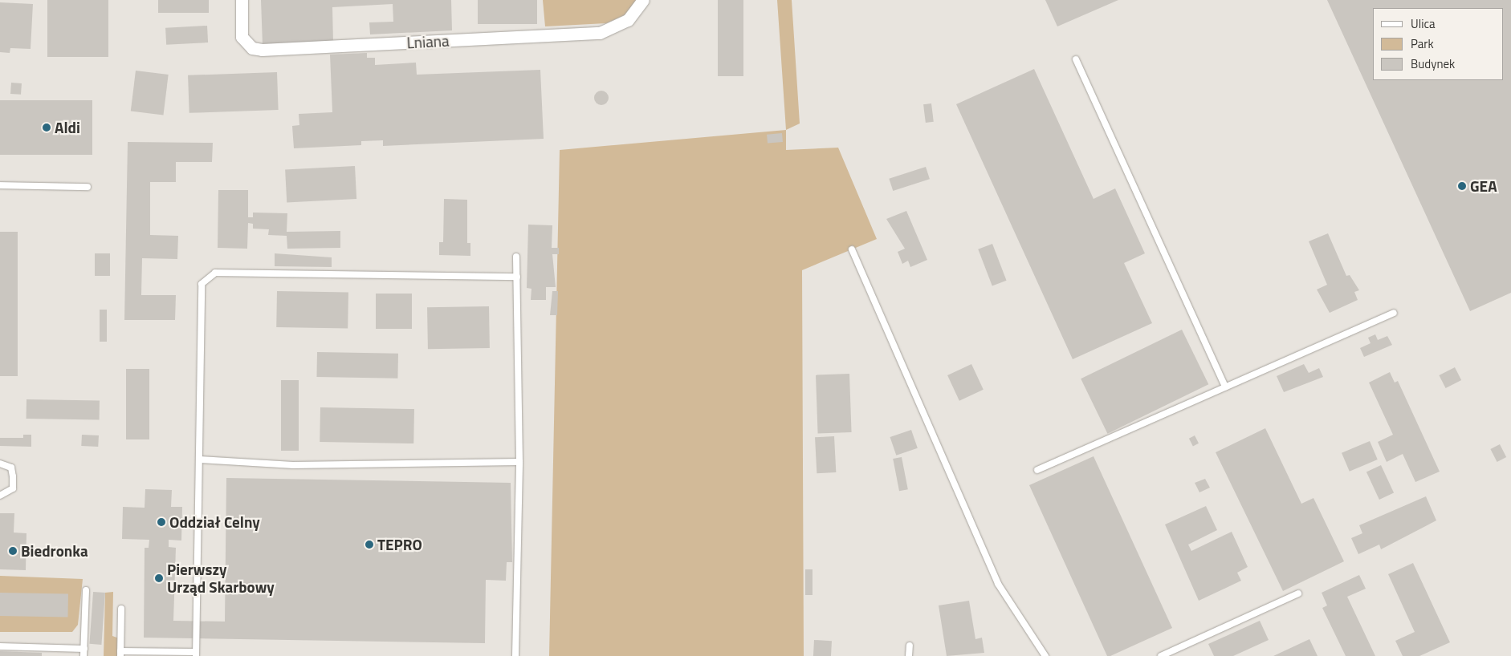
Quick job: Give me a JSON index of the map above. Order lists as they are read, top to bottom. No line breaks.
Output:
{"streets":{"street":["Lniana"]},"places":["Aldi","GEA","Oddział Celny","TEPRO","Biedronka","Pierwszy Urząd Skarbowy"],"legend":["Ulica","Park","Budynek"]}
